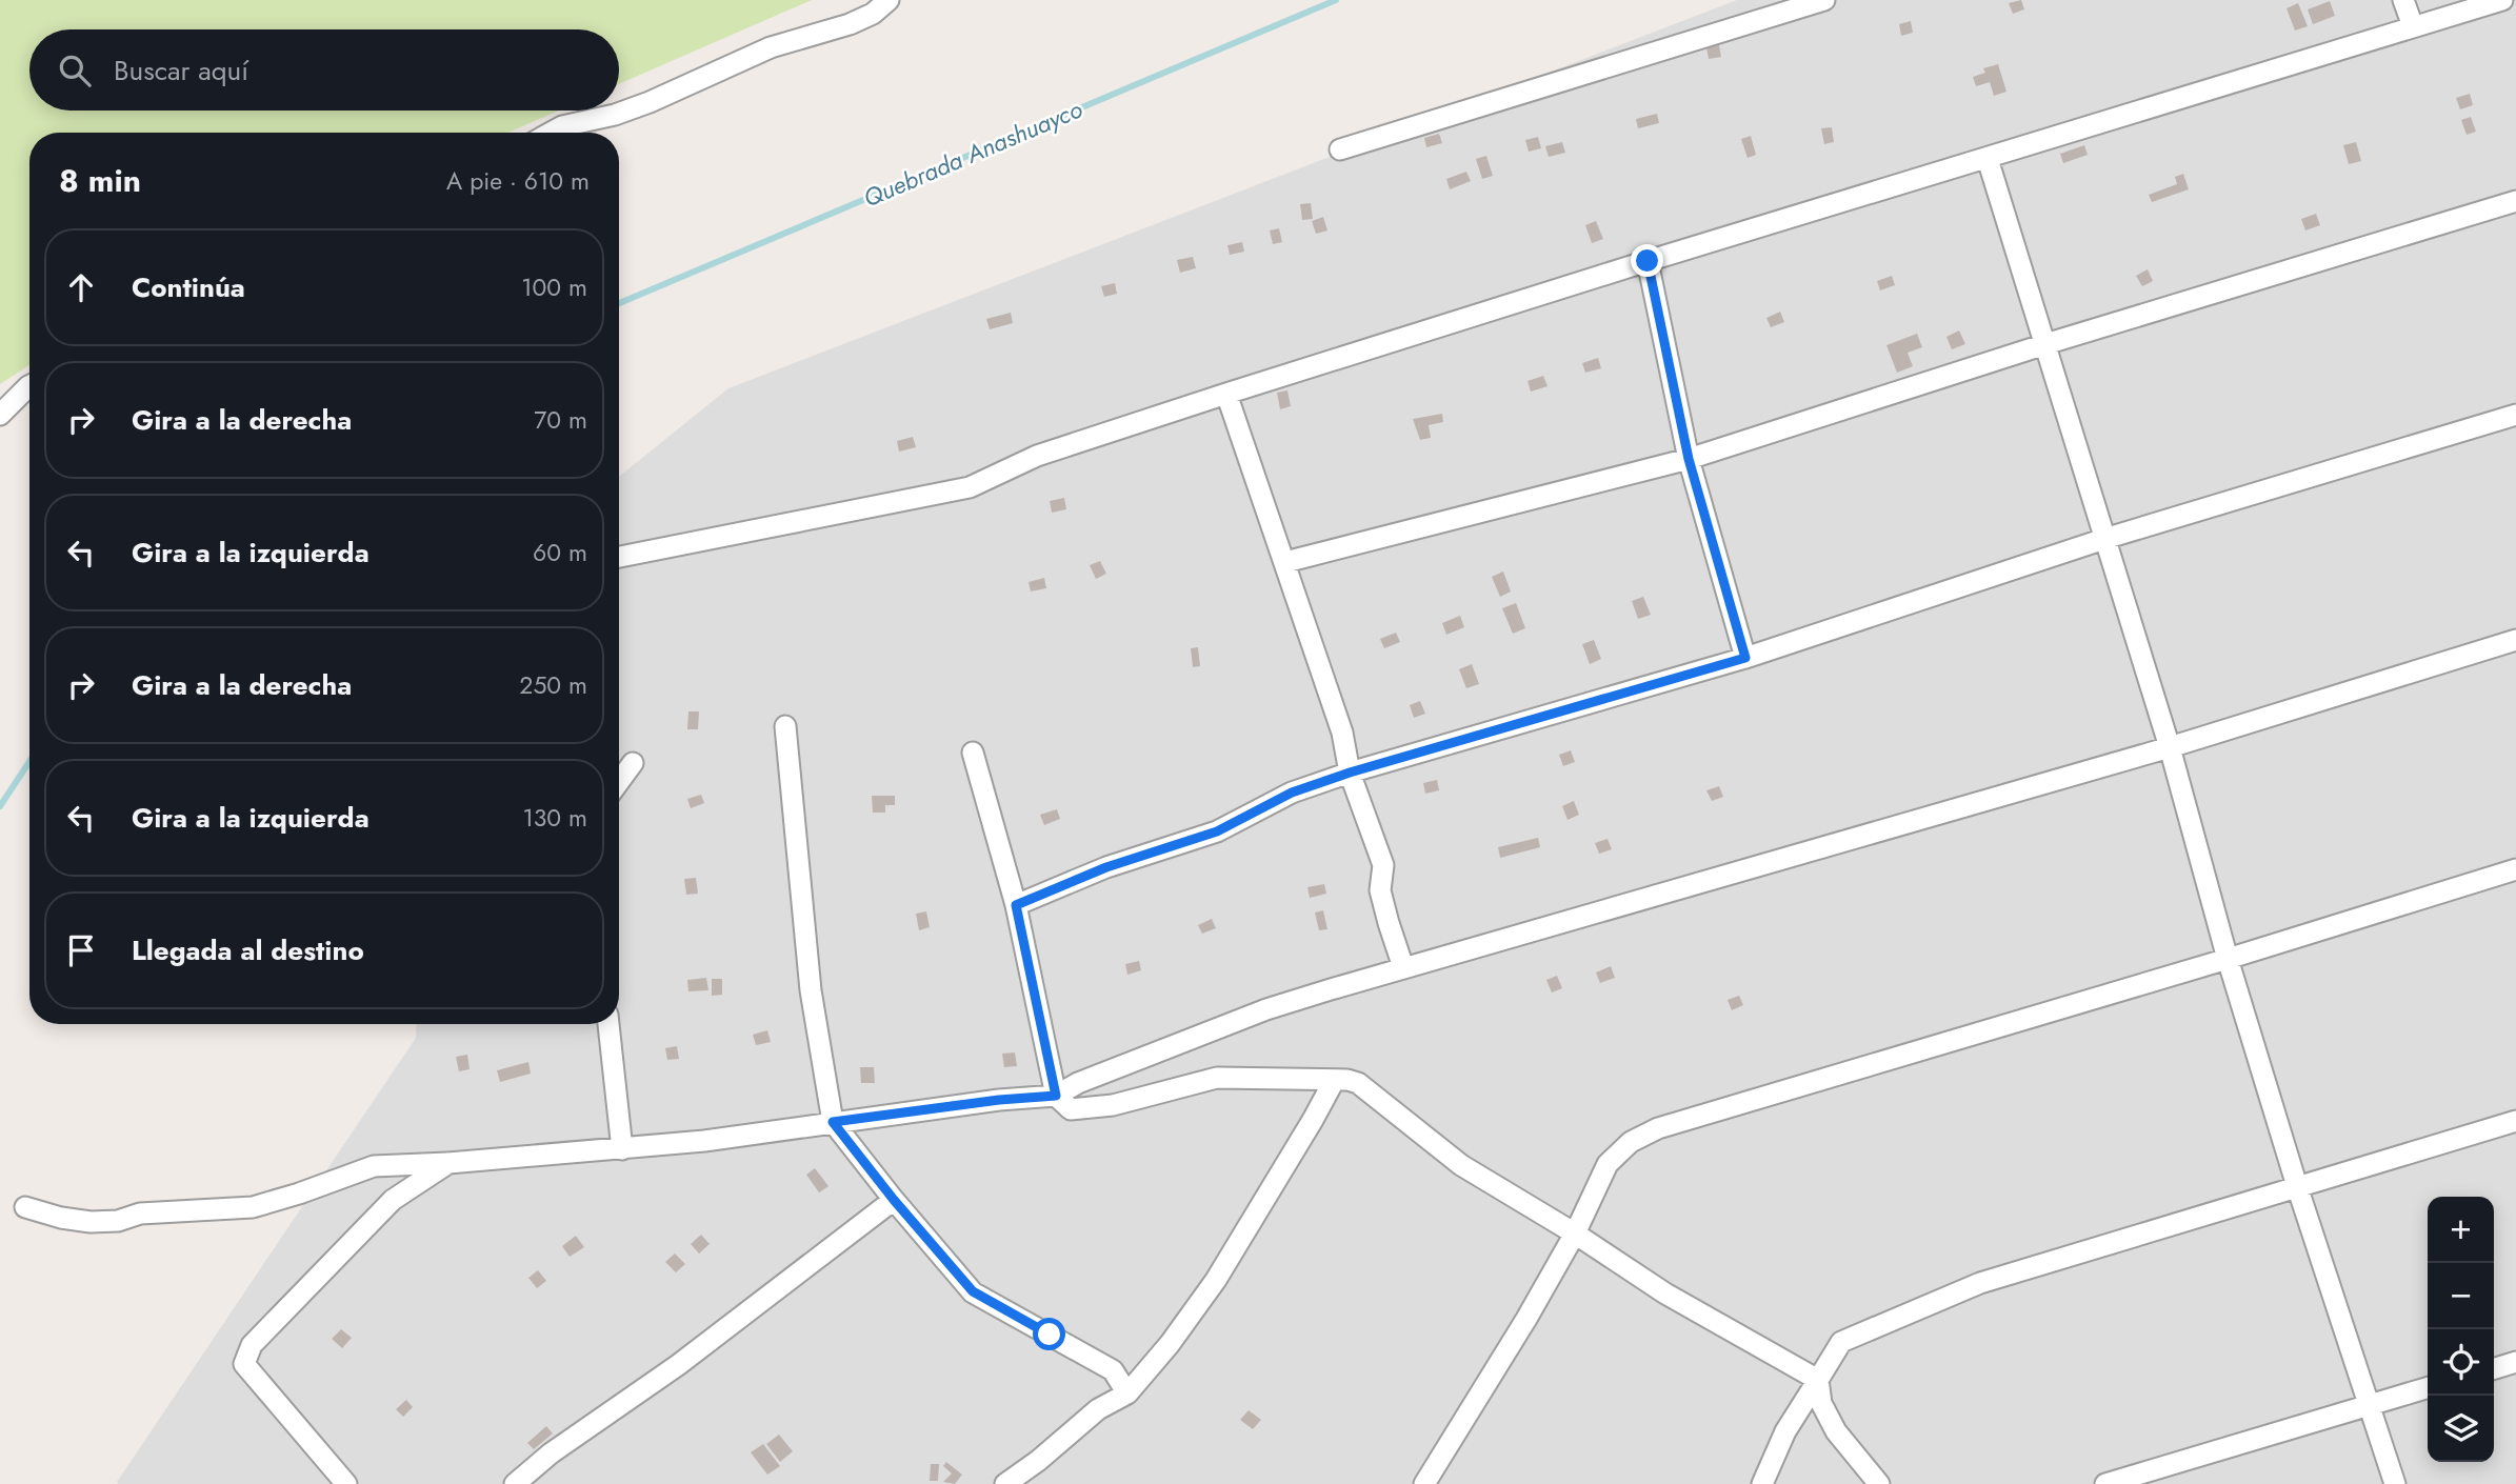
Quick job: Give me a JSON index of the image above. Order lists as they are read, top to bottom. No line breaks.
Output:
{"water":["Quebrada Anashuayco"],"page":{"search":"Buscar aquí","heading":["8 min","A pie · 610 m"],"list":[["Continúa","100 m"],["Gira a la derecha","70 m"],["Gira a la izquierda","60 m"],["Gira a la derecha","250 m"],["Gira a la izquierda","130 m"],"Llegada al destino"],"map_buttons":["+","−"]}}
